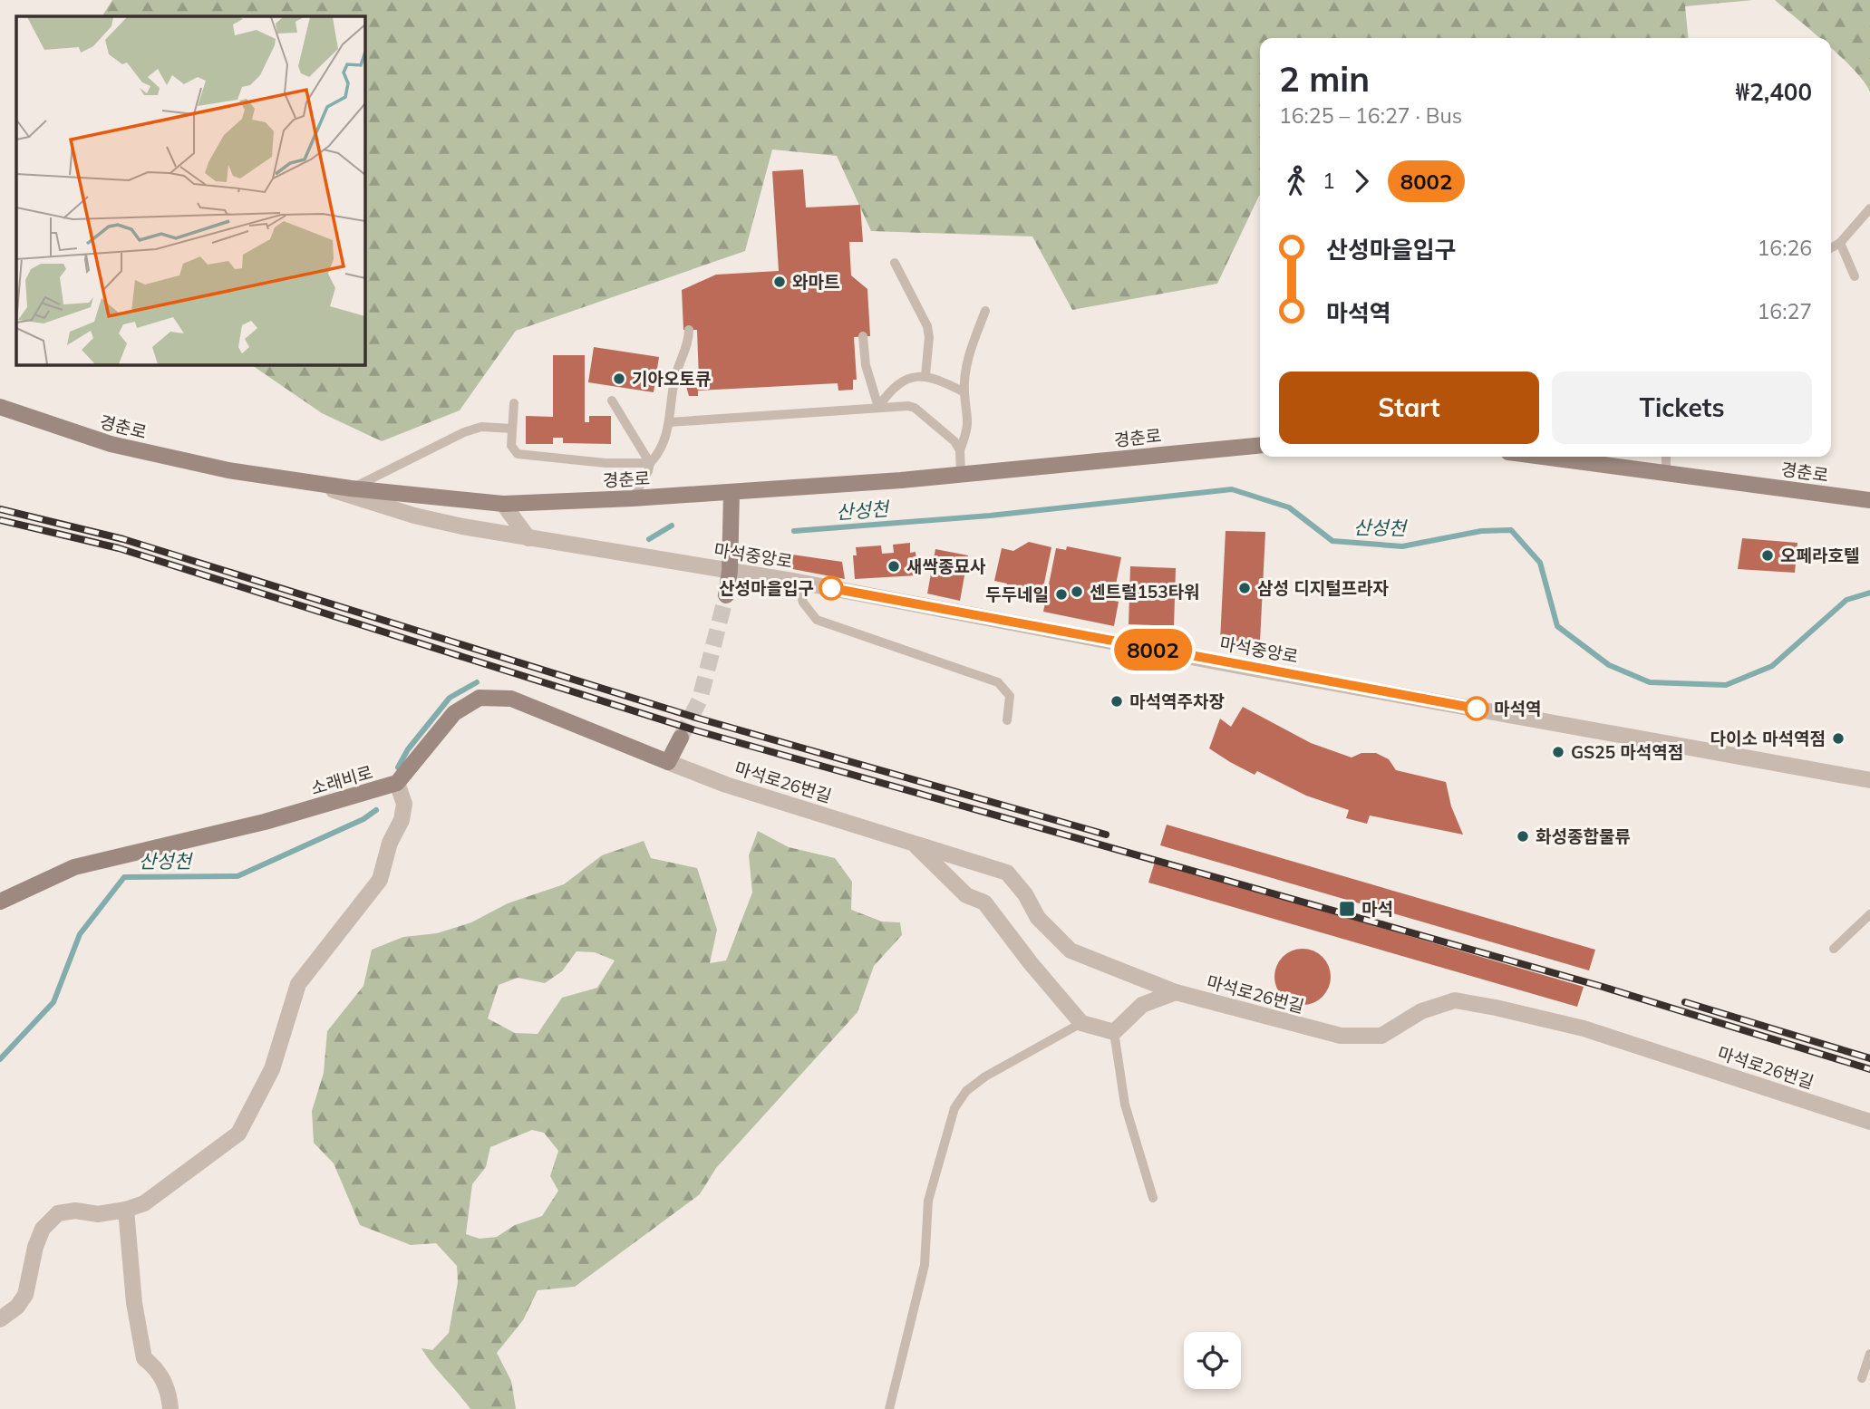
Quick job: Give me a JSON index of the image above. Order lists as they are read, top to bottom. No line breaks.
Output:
{"streets":{"street":["경춘로","마석중앙로","소래비로","마석로26번길"]},"crossings":[["경춘로","마석중앙로"],["소래비로","마석로26번길"]],"water":["산성천"],"places":{"other":["와마트","기아오토큐","오페라호텔","새싹종묘사","산성마을입구","삼성 디지털프라자","센트럴153타워","두두네일","마석역주차장","마석역","다이소 마석역점","GS25 마석역점","화성종합물류"],"transit":["마석"]},"lines":["bus line 8002"],"page":{"on_map":"8002","heading":["2 min","16:25 – 16:27 · Bus","₩2,400"],"legs":["1","8002"],"list":[{"name":"산성마을입구","value":"16:26"},{"name":"마석역","value":"16:27"}],"buttons":["Start","Tickets"]}}
